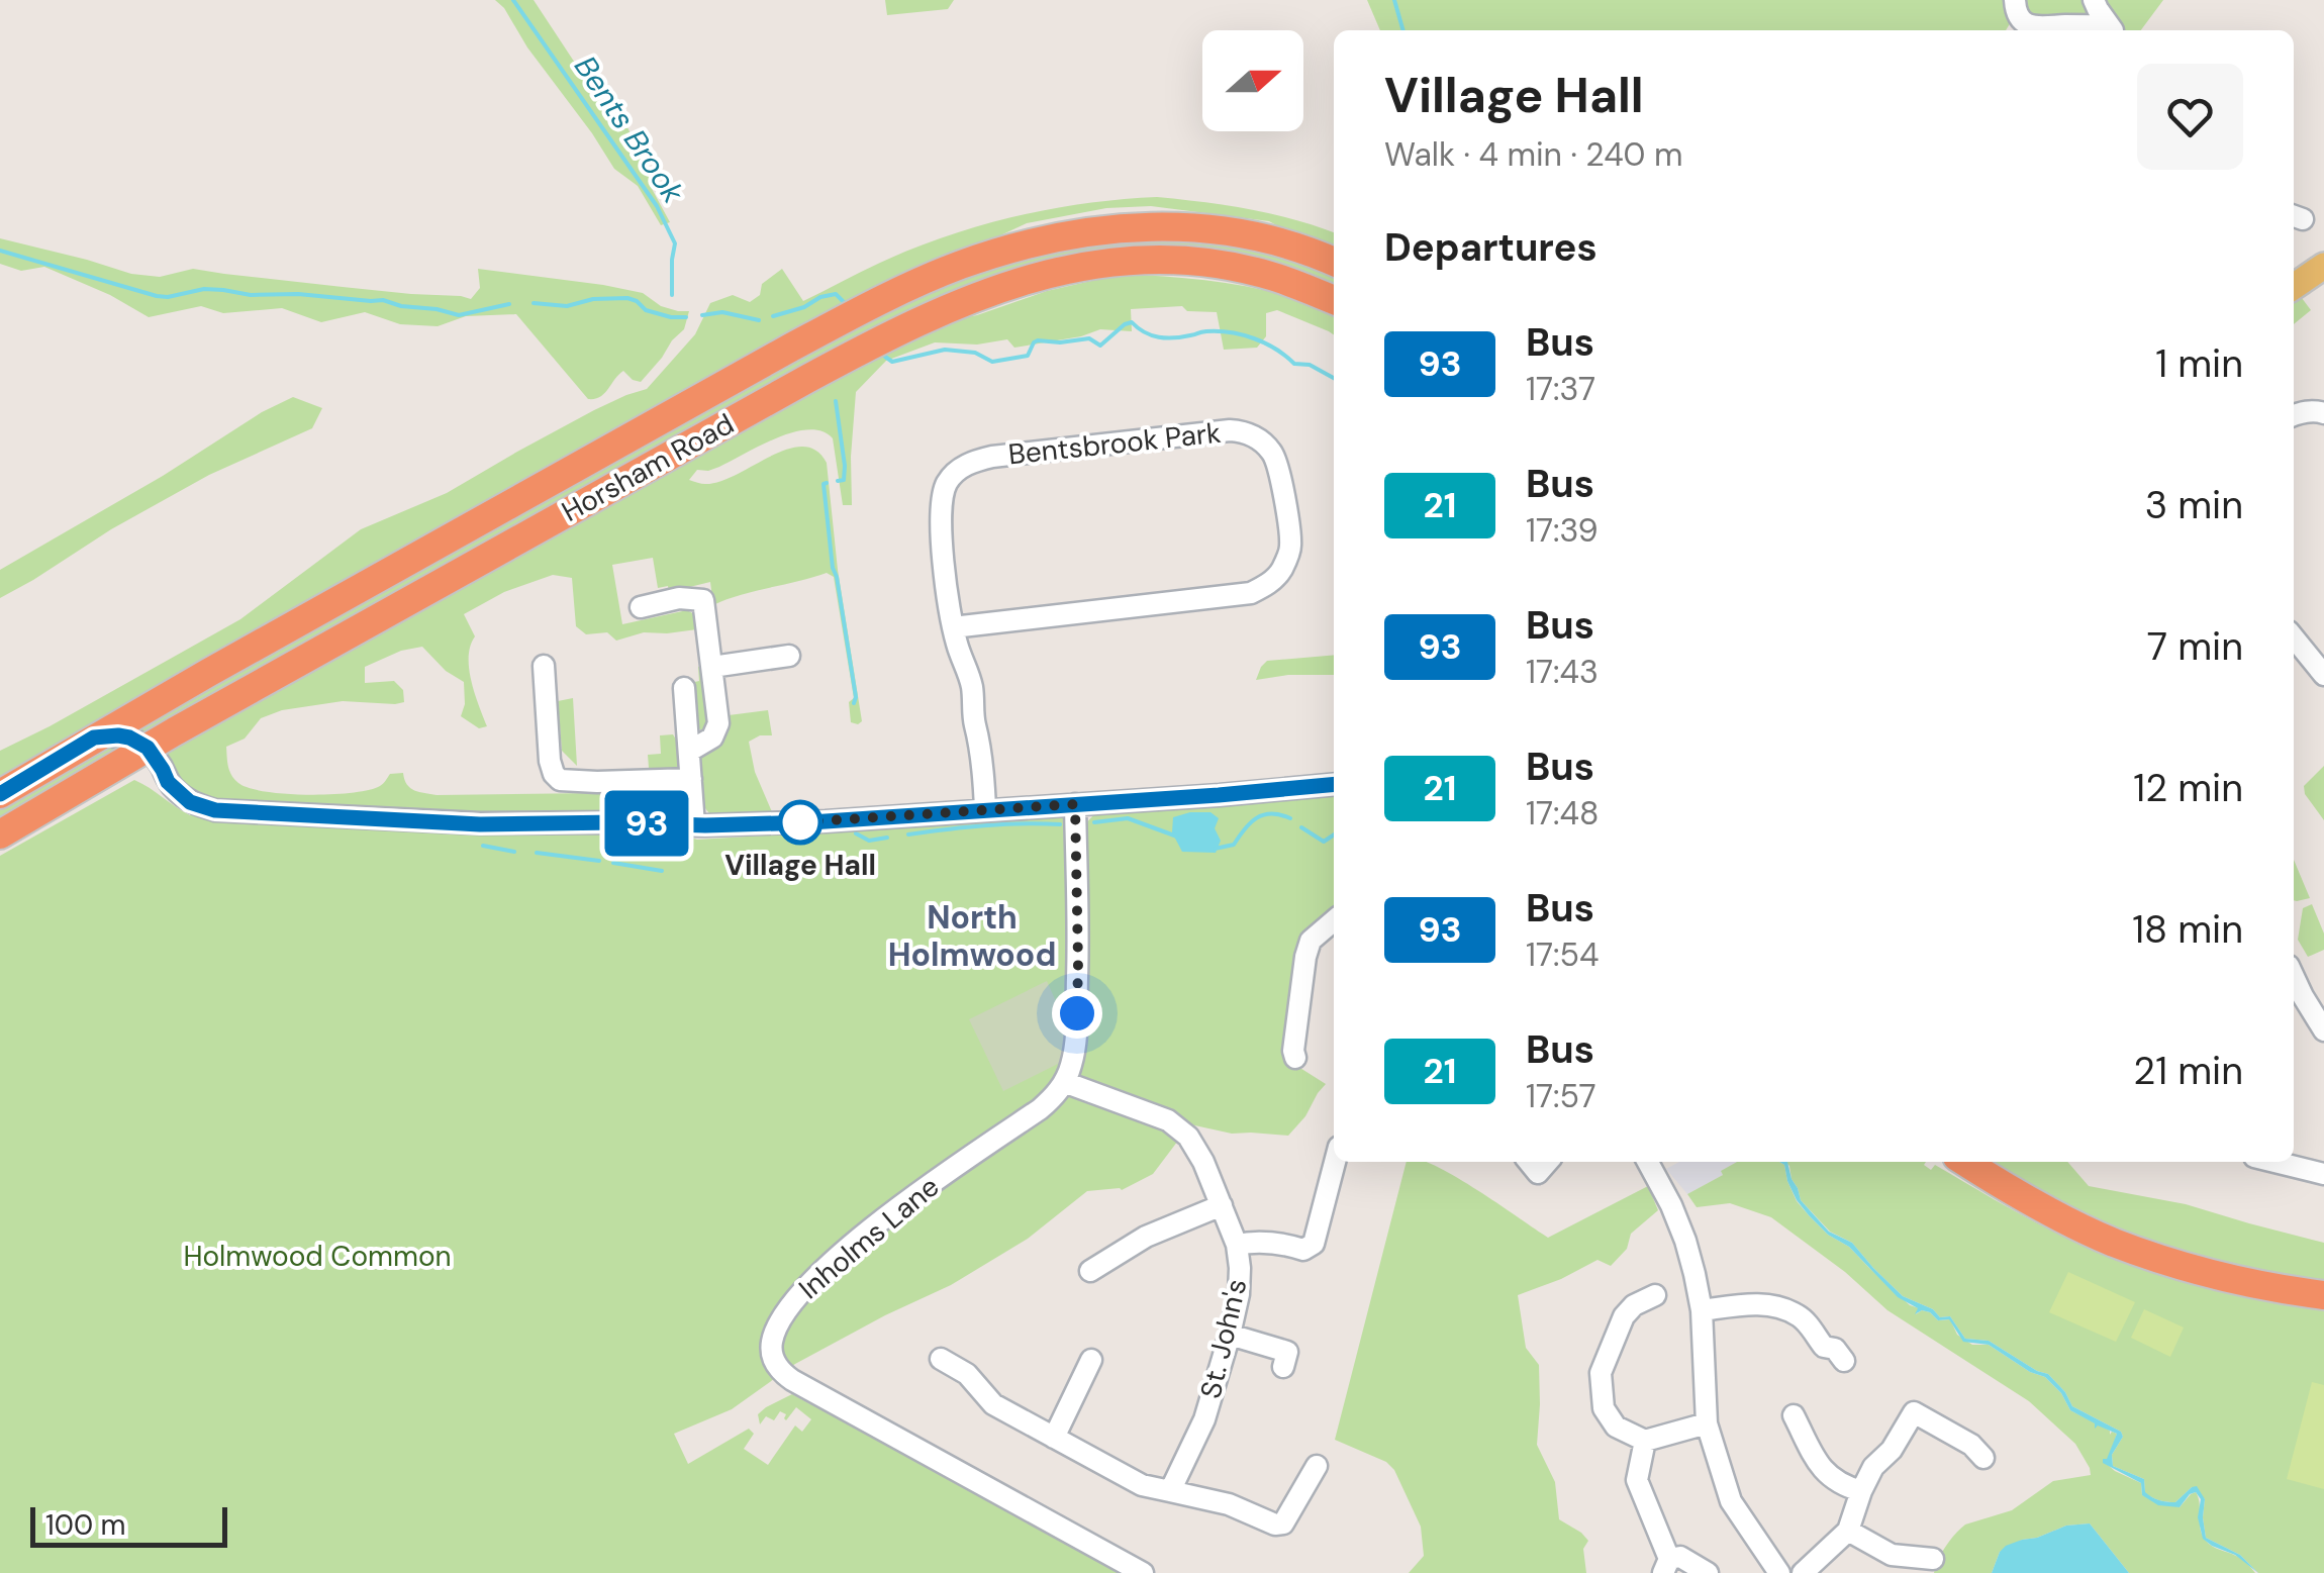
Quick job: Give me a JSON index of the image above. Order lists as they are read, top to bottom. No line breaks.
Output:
{"streets":{"highway":["Horsham Road"],"street":["Bentsbrook Park","Inholms Lane","St. John's"]},"crossings":[["Inholms Lane","St. John's"]],"districts":["North Holmwood"],"water":["Bents Brook"],"parks":["Holmwood Common"],"places":["Village Hall"],"lines":["bus line 93"],"scale_bar":"100 m","north":"right","page":{"on_map":"93","heading":[["Village Hall","Walk · 4 min · 240 m"],"Departures"],"list":[{"mark":"93","name":"Bus","note":"17:37","value":"1 min"},{"mark":"21","name":"Bus","note":"17:39","value":"3 min"},{"mark":"93","name":"Bus","note":"17:43","value":"7 min"},{"mark":"21","name":"Bus","note":"17:48","value":"12 min"},{"mark":"93","name":"Bus","note":"17:54","value":"18 min"},{"mark":"21","name":"Bus","note":"17:57","value":"21 min"}],"scale":"100 m"}}
